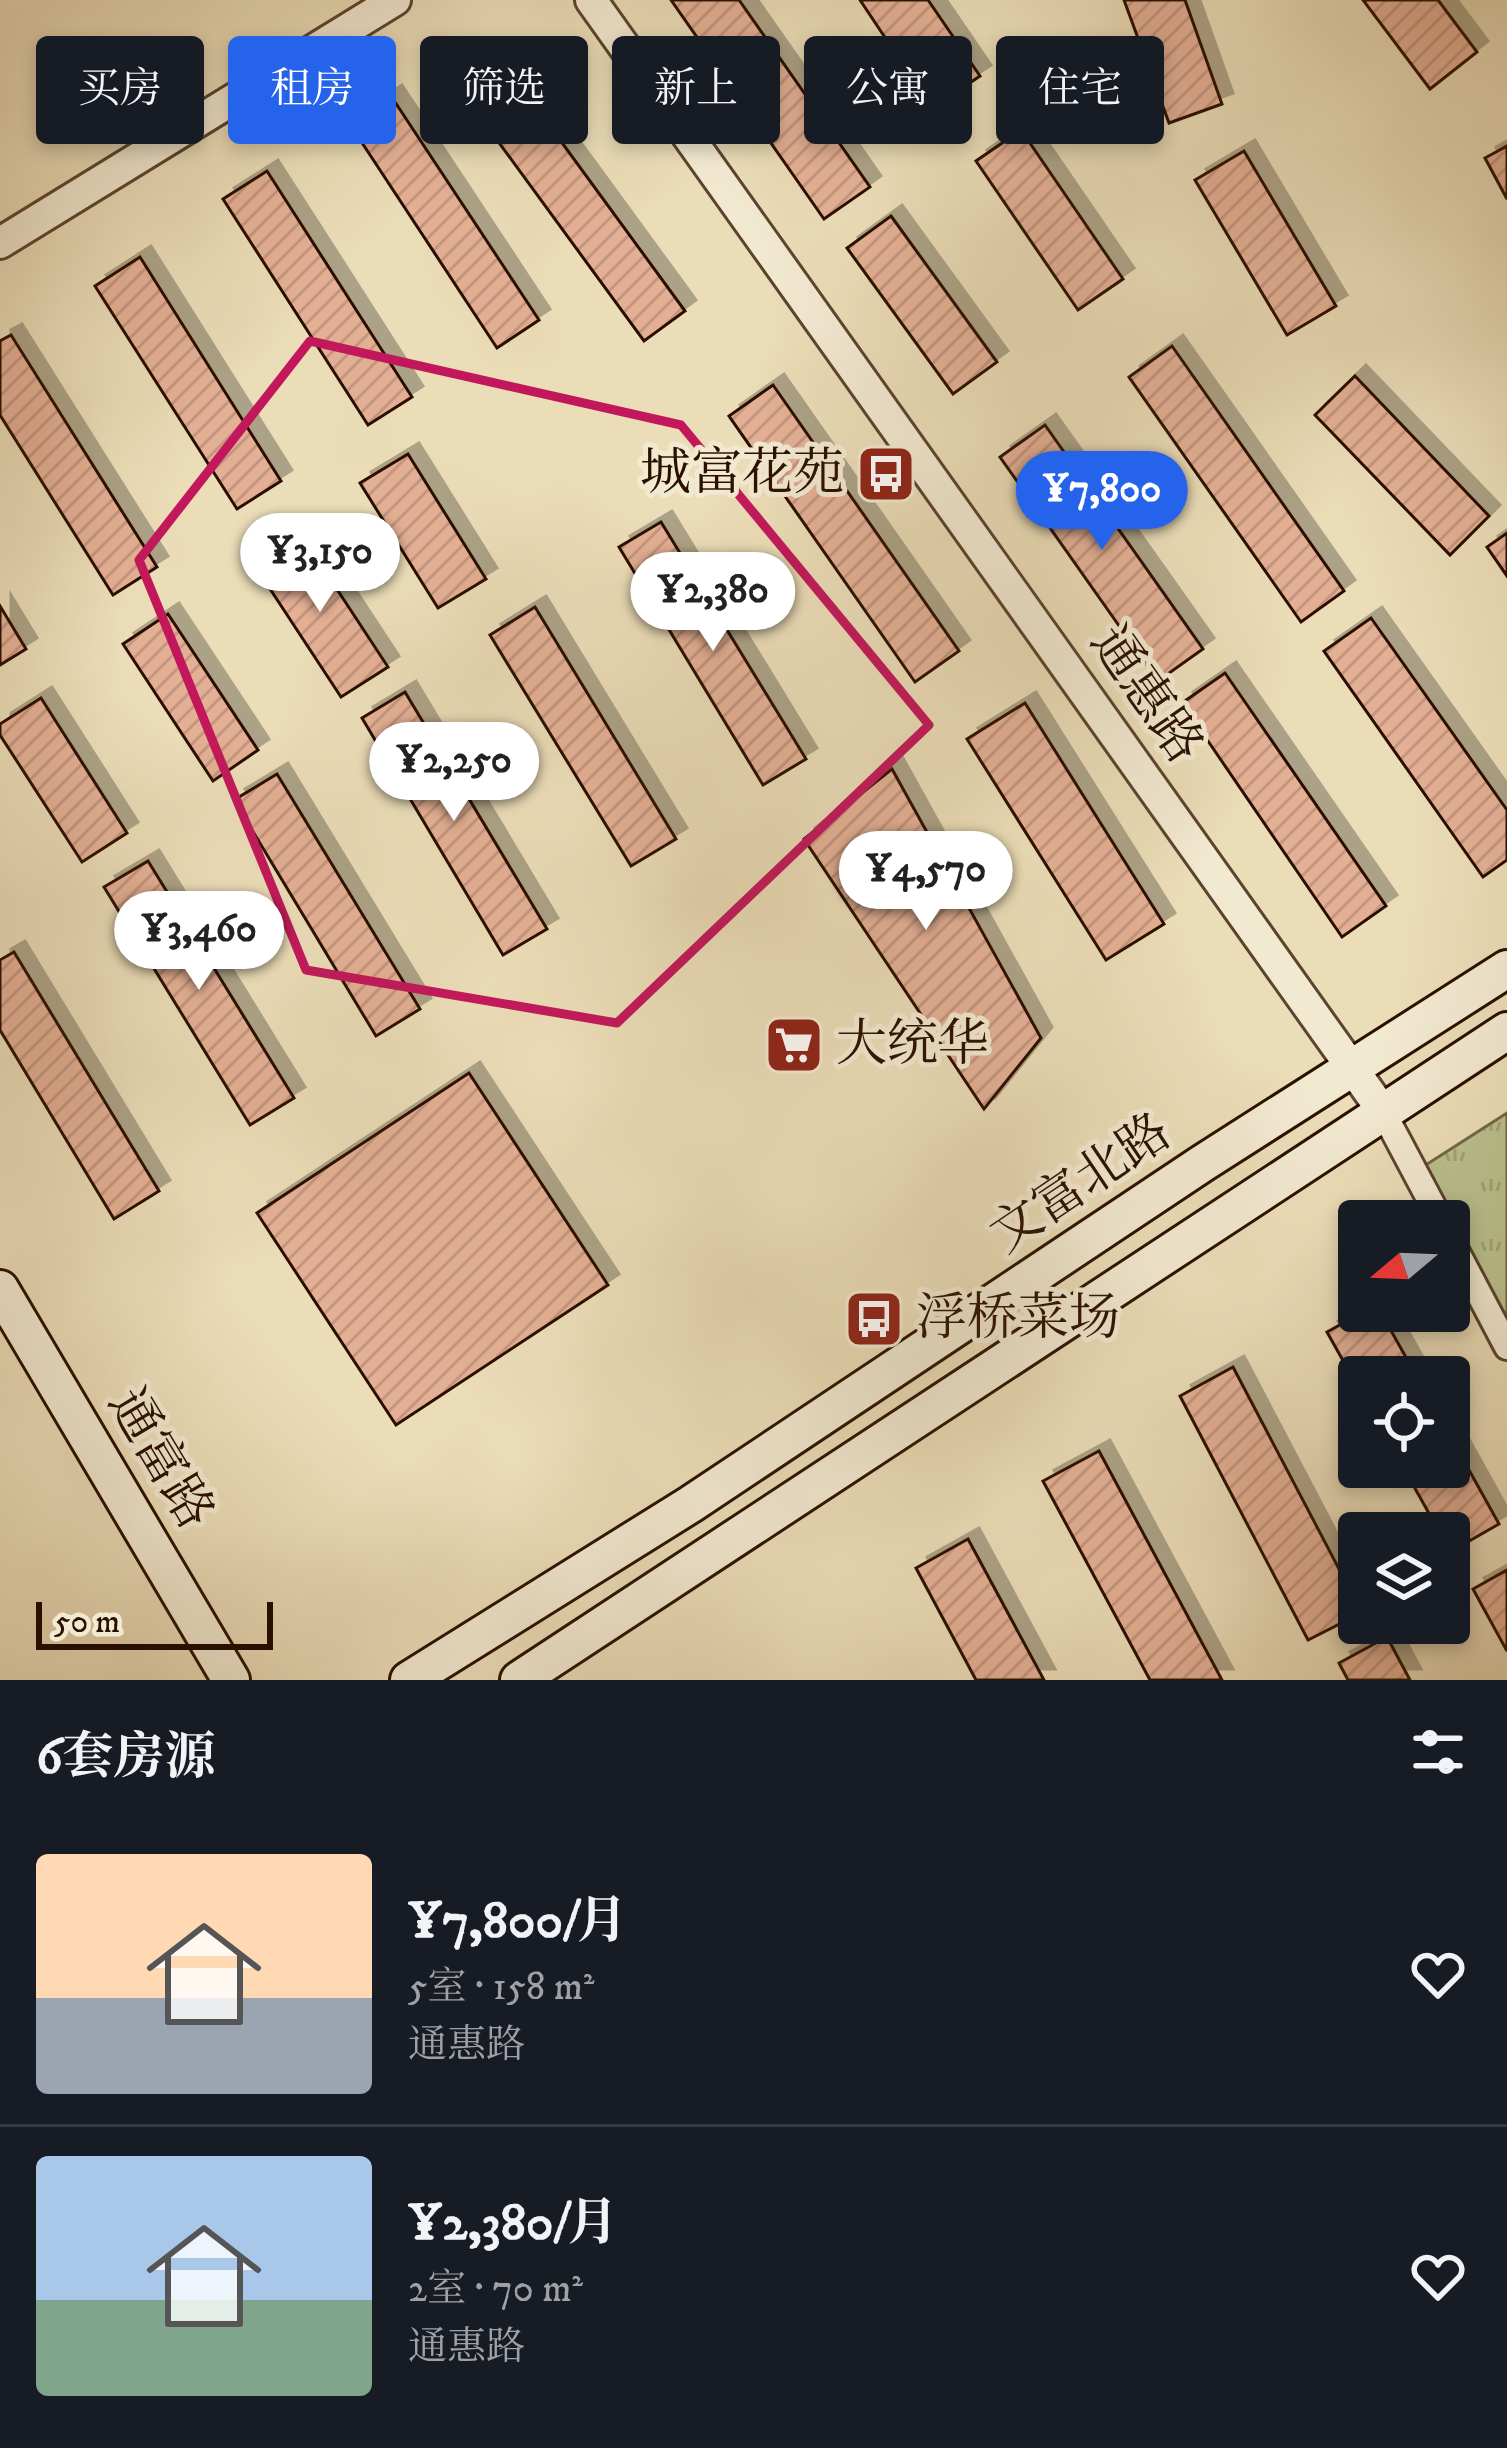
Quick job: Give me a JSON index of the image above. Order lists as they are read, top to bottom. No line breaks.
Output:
{"streets":{"main road":["文富北路","通富路"],"street":["通惠路"]},"crossings":[["通惠路","文富北路"]],"places":{"bus stop":["城富花苑","浮桥菜场"],"supermarket":["大统华"]},"scale_bar":"50 m","north":"left","page":{"chip":["买房","租房","筛选","新上","公寓","住宅"],"price":["¥7,800","¥3,150","¥2,380","¥2,250","¥4,570","¥3,460"],"scale":"50 m","heading":"6套房源","list":[{"name":"¥7,800/月","note":"5室 · 158 m² · 通惠路"},{"name":"¥2,380/月","note":"2室 · 70 m² · 通惠路"}]}}
